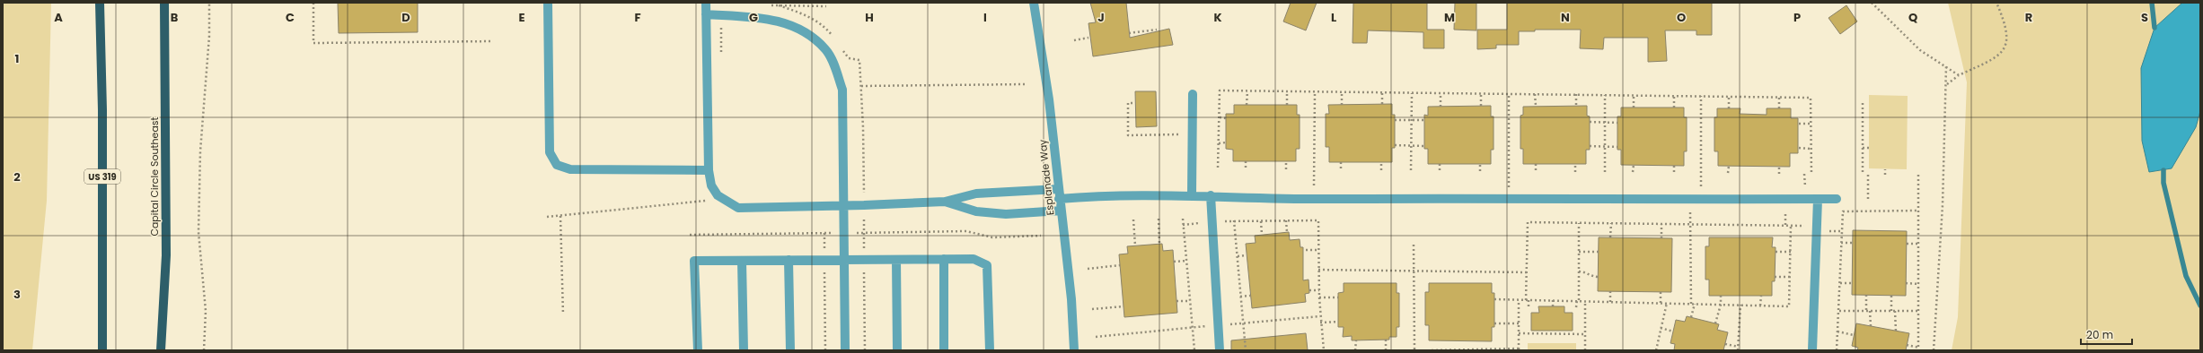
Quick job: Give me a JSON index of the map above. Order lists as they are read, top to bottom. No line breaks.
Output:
{"streets":{"main road":["US 319","Capital Circle Southeast"],"street":["Esplanade Way"]},"scale_bar":"20 m","grid":{"columns":["A","B","C","D","E","F","G","H","I","J","K","L","M","N","O","P","Q","R","S"],"rows":["1","2","3"]}}
